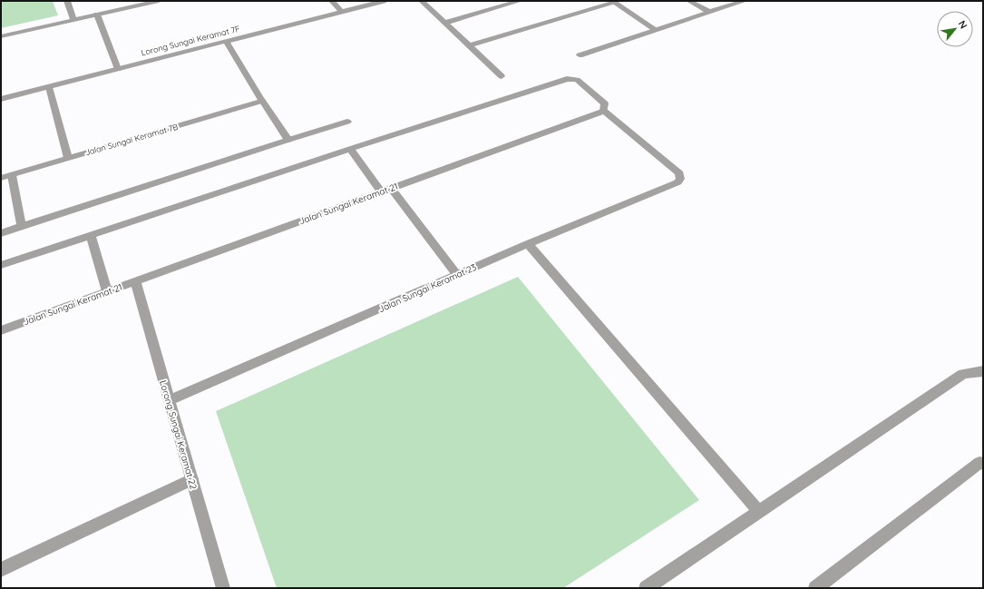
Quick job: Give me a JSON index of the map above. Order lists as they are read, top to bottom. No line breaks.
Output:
{"streets":{"street":["Lorong Sungai Keramat 7F","Jalan Sungai Keramat 7B","Jalan Sungai Keramat 21","Jalan Sungai Keramat 23","Lorong Sungai Keramat 22"]},"crossings":[["Jalan Sungai Keramat 21","Jalan Sungai Keramat 23"],["Jalan Sungai Keramat 21","Lorong Sungai Keramat 22"],["Jalan Sungai Keramat 23","Lorong Sungai Keramat 22"]],"north":"top right"}
